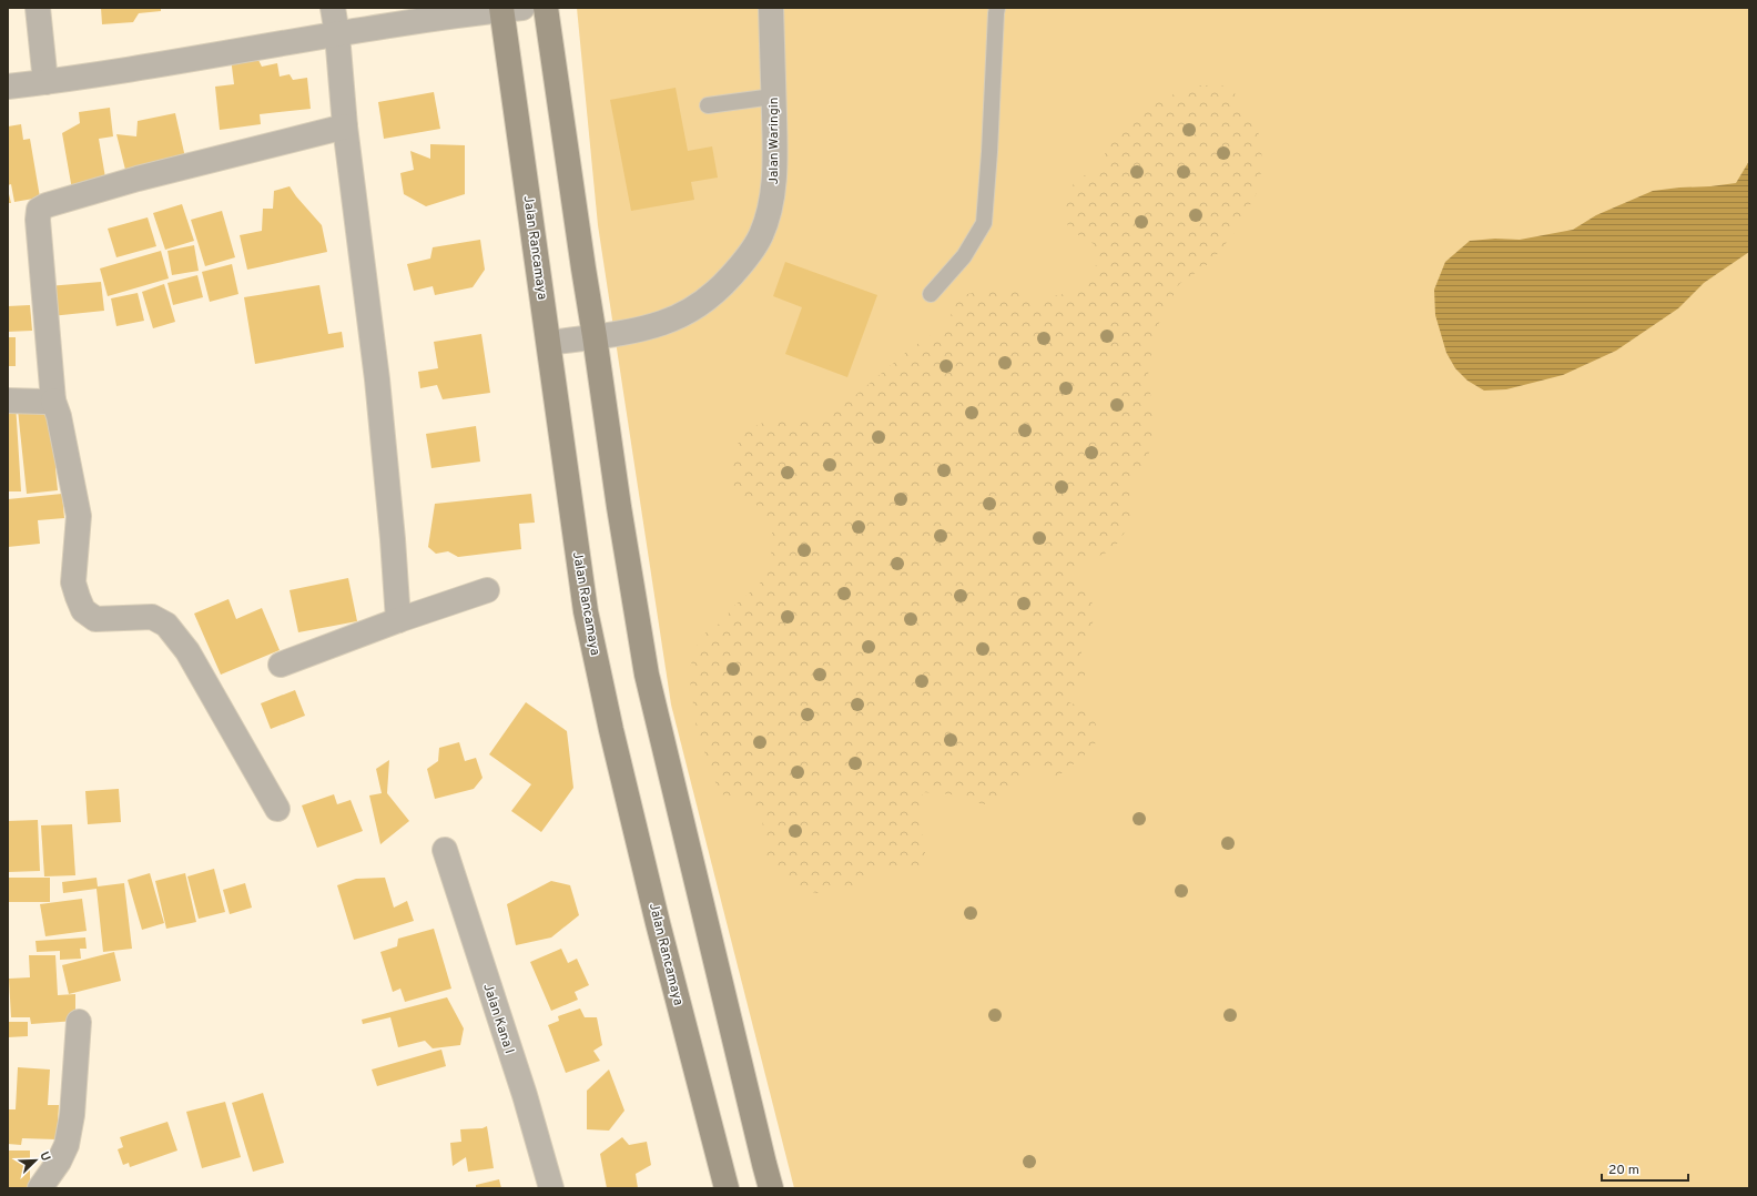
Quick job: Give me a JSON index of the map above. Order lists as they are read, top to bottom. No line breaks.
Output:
{"streets":{"street":["Jalan Waringin","Jalan Rancamaya","Jalan Kana I"]},"crossings":[["Jalan Waringin","Jalan Rancamaya"]],"scale_bar":"20 m","north":"top right"}
